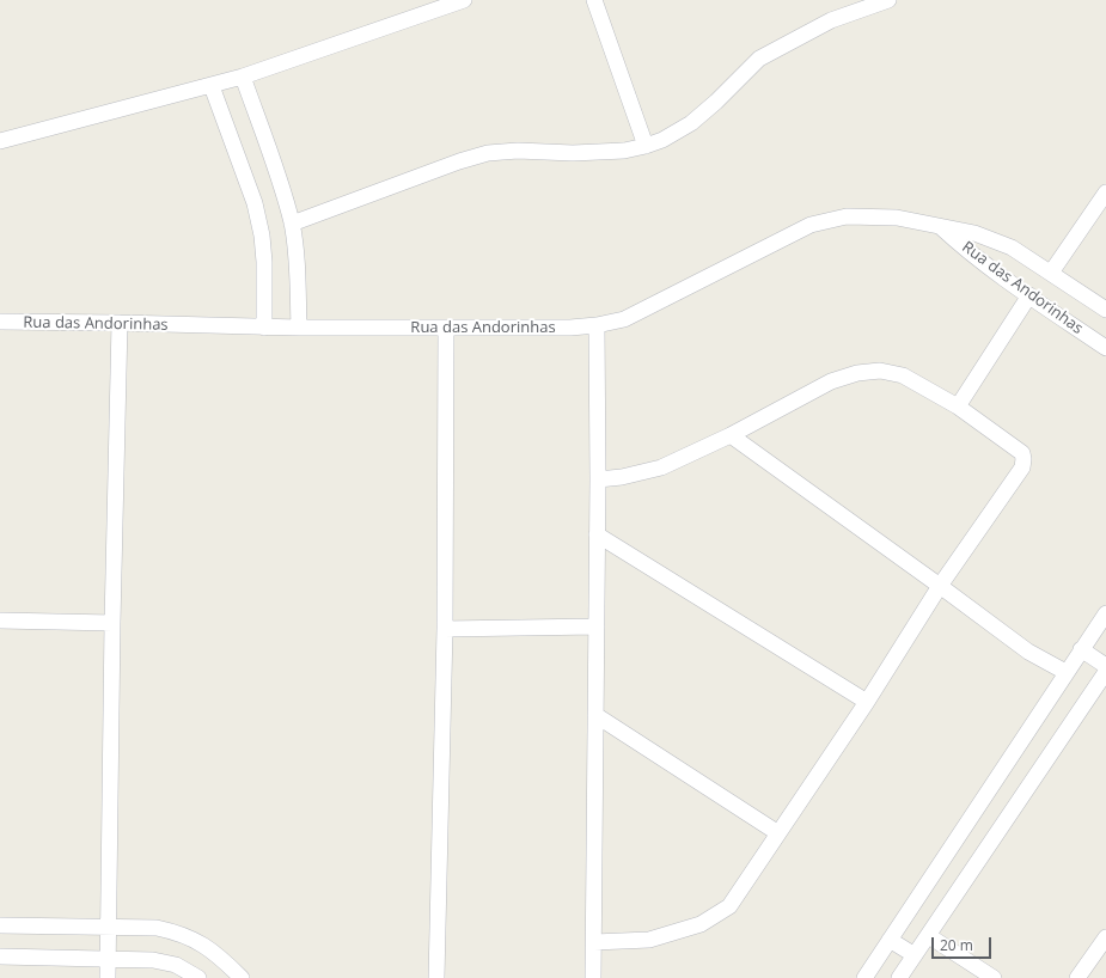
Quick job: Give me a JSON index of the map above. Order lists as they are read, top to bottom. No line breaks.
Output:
{"streets":{"street":["Rua das Andorinhas"]},"scale_bar":"20 m"}
